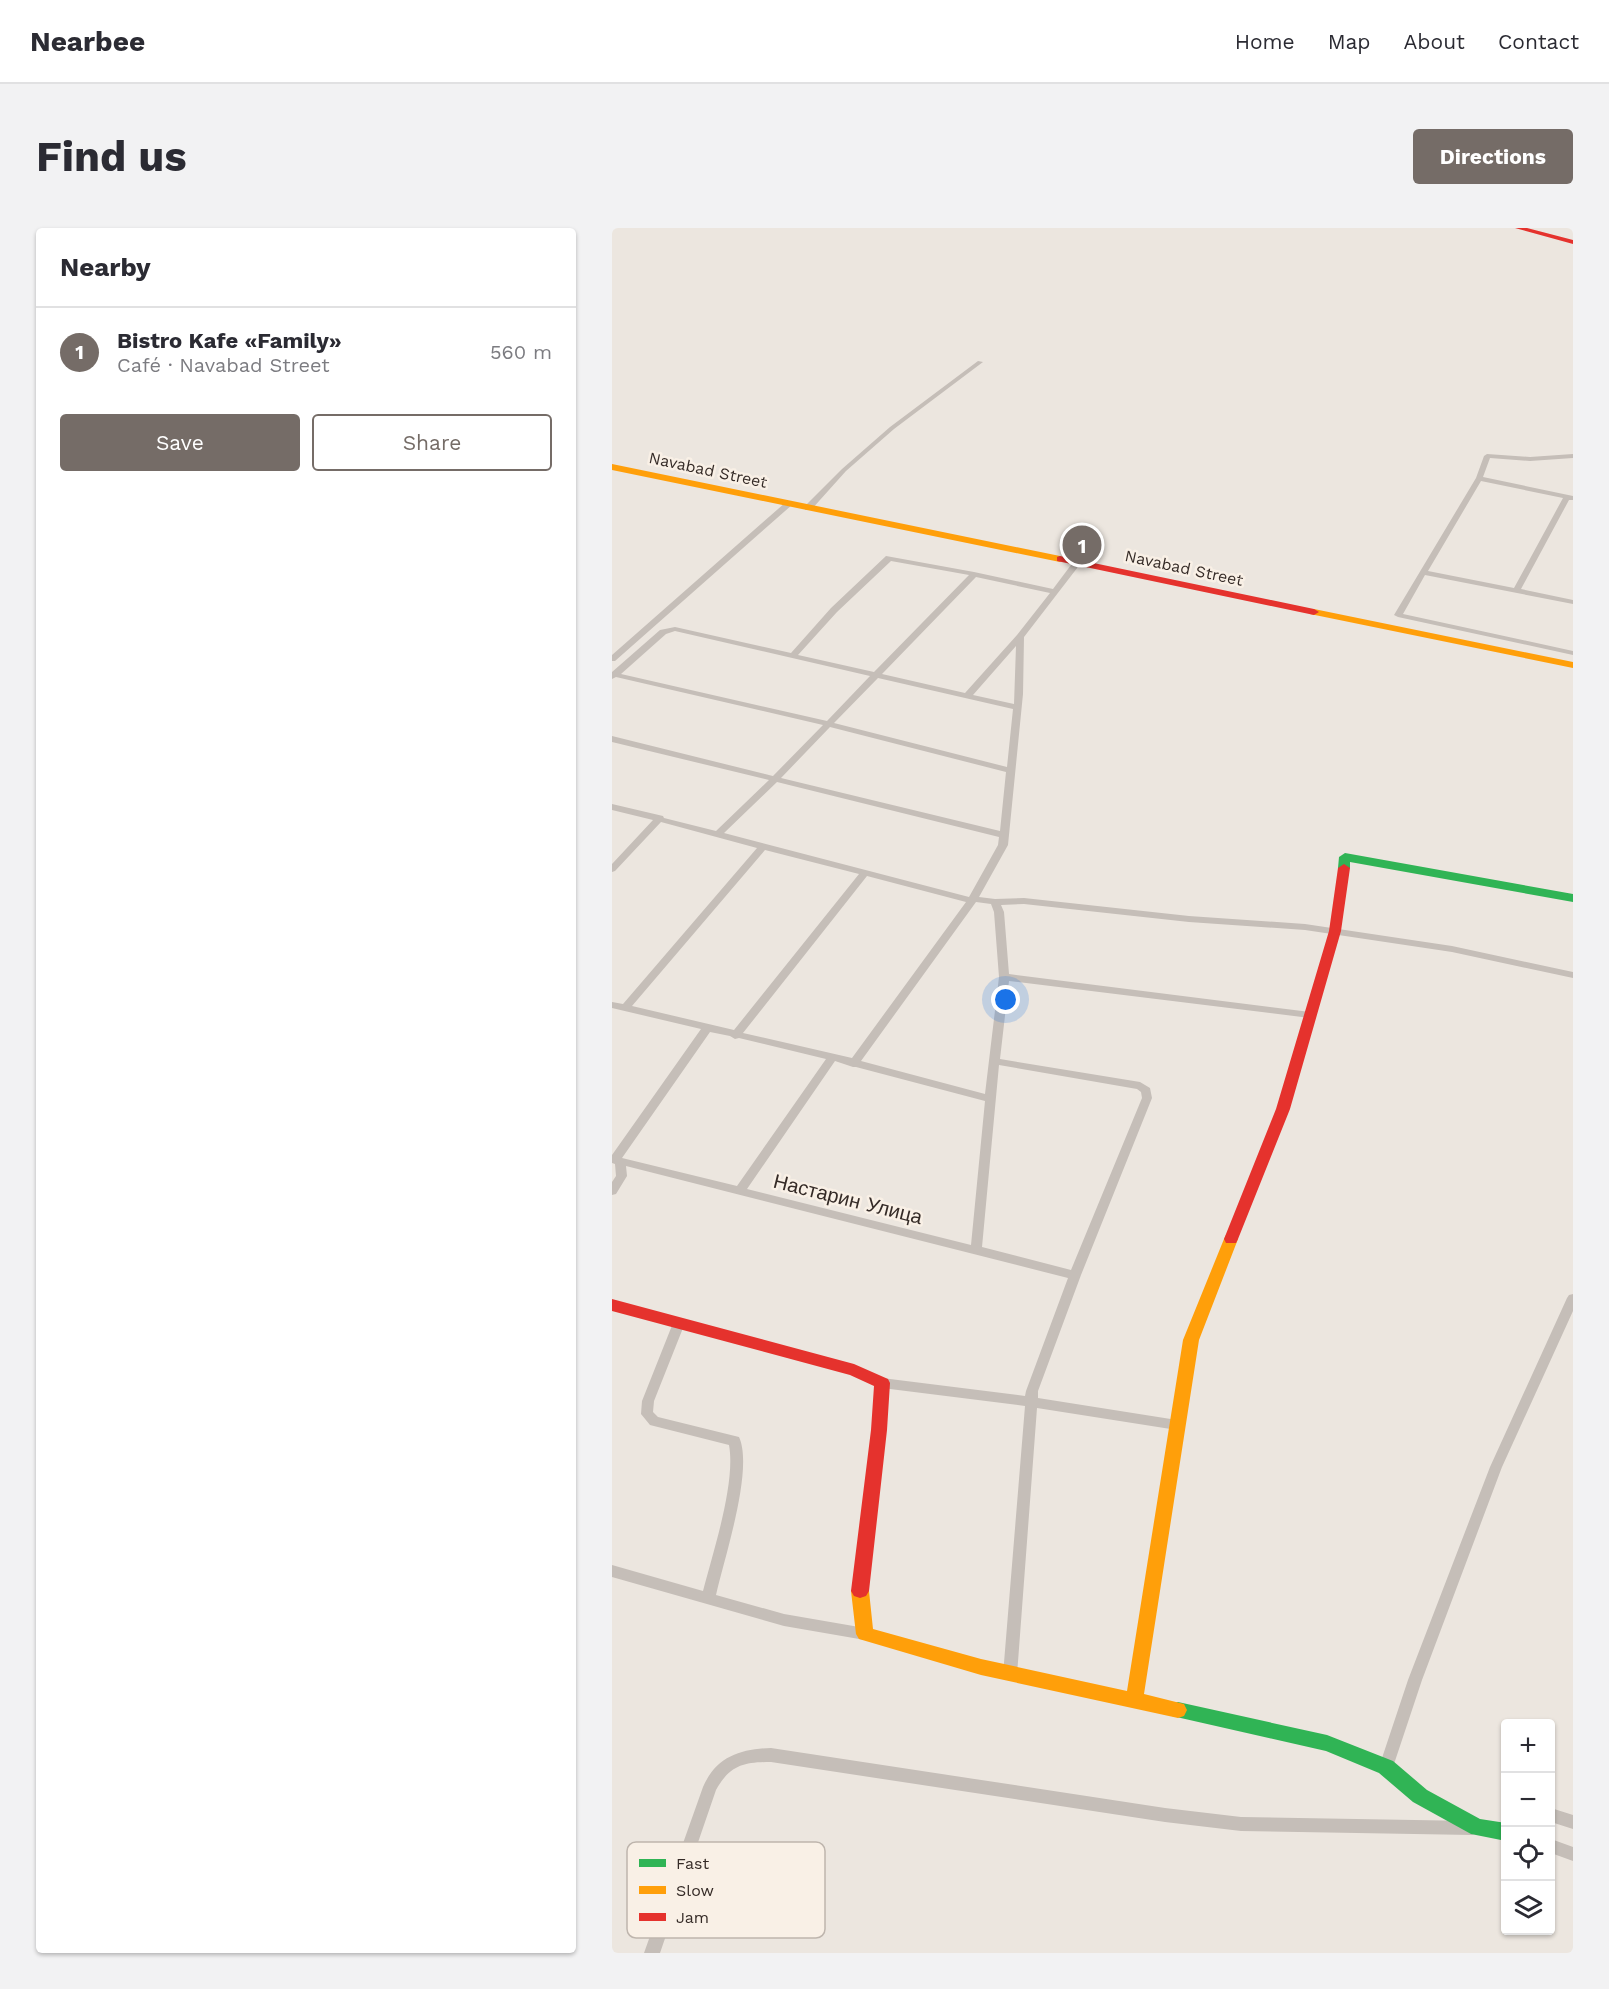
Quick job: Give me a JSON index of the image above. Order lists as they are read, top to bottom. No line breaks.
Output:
{"streets":{"main road":["Navabad Street"],"street":["Настарин Улица"]},"legend":["Fast","Slow","Jam"],"page":{"header":"Nearbee","nav":["Home","Map","About","Contact"],"buttons":["Directions",["Save","Share"]],"title":"Find us","heading":"Nearby","list":[{"mark":"1","name":"Bistro Kafe «Family»","note":"Café · Navabad Street","value":"560 m"}],"pins":"1","map_buttons":["+","−"]}}
